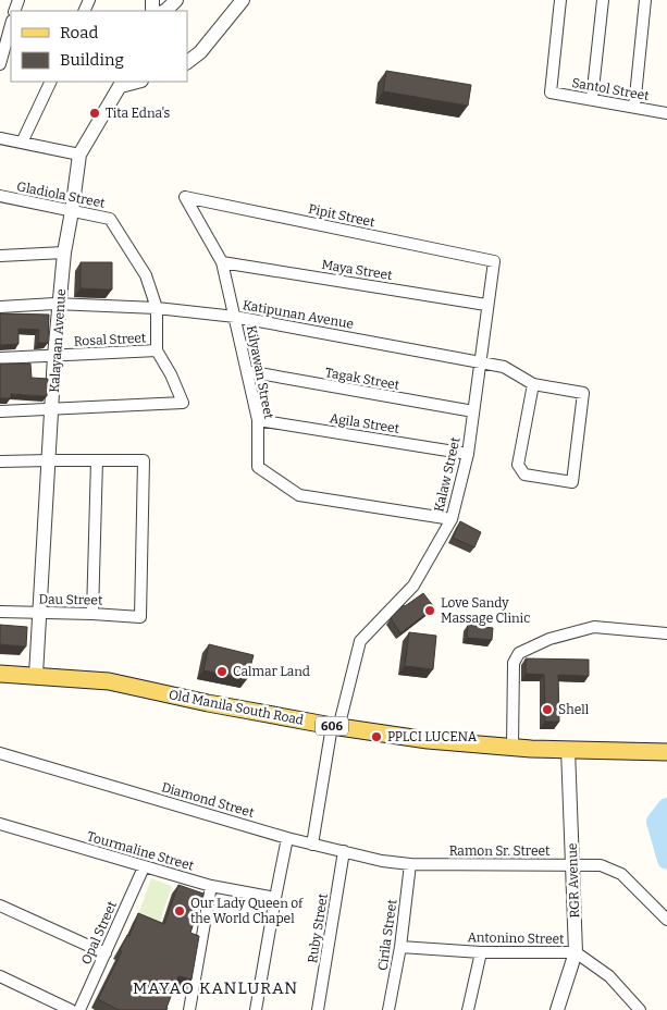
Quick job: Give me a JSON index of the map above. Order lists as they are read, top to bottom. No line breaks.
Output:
{"streets":{"main road":["Old Manila South Road","606"],"street":["Santol Street","Gladiola Street","Pipit Street","Maya Street","Katipunan Avenue","Rosal Street","Kalayaan Avenue","Kilyawan Street","Tagak Street","Agila Street","Kalaw Street","Dau Street","Diamond Street","Tourmaline Street","Ramon Sr. Street","RGR Avenue","Ruby Street","Opal Street","Cirila Street","Antonino Street"]},"crossings":[["Gladiola Street","Katipunan Avenue"],["Gladiola Street","Rosal Street"],["Gladiola Street","Kalayaan Avenue"],["Pipit Street","Kilyawan Street"],["Pipit Street","Kalaw Street"],["Maya Street","Kilyawan Street"],["Maya Street","Kalaw Street"],["Katipunan Avenue","Kalayaan Avenue"],["Katipunan Avenue","Kilyawan Street"],["Katipunan Avenue","Kalaw Street"],["Rosal Street","Kalayaan Avenue"],["Kalayaan Avenue","Dau Street"],["Kalayaan Avenue","Old Manila South Road"],["Kilyawan Street","Tagak Street"],["Kilyawan Street","Agila Street"],["Kilyawan Street","Kalaw Street"],["Tagak Street","Kalaw Street"],["Agila Street","Kalaw Street"],["Kalaw Street","Old Manila South Road"],["Kalaw Street","Diamond Street"],["Old Manila South Road","RGR Avenue"],["Diamond Street","Ramon Sr. Street"],["Diamond Street","Ruby Street"],["Diamond Street","Cirila Street"],["Tourmaline Street","Opal Street"],["Ramon Sr. Street","RGR Avenue"],["Ramon Sr. Street","Cirila Street"],["RGR Avenue","Antonino Street"],["Cirila Street","Antonino Street"]],"districts":["MAYAO KANLURAN"],"places":["Tita Edna's","Love Sandy Massage Clinic","Calmar Land","Shell","PPLCI LUCENA","Our Lady Queen of the World Chapel"],"legend":["Road","Building"]}
